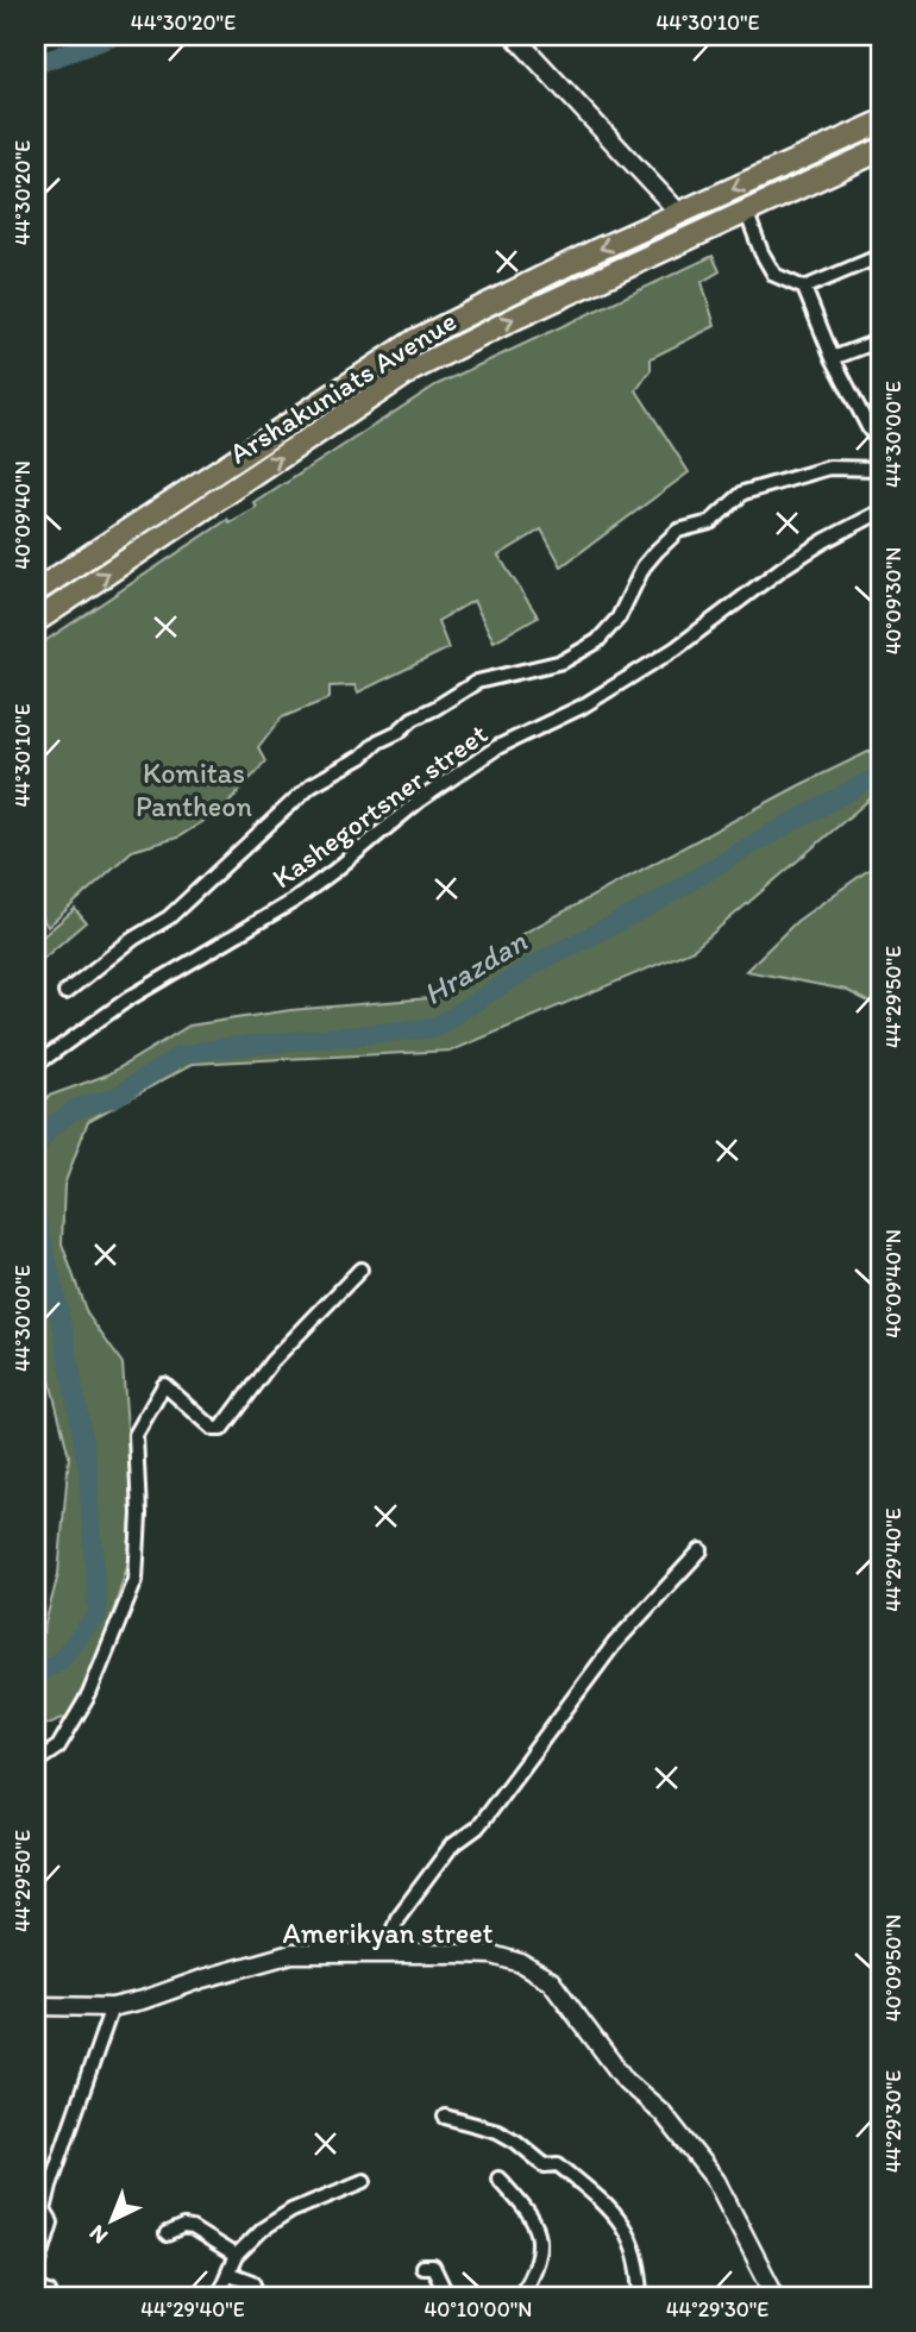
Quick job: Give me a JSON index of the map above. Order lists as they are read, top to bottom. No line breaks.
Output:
{"streets":{"main road":["Arshakuniats Avenue"],"street":["Kashegortsner street","Amerikyan street"]},"water":["Hrazdan"],"parks":["Komitas Pantheon"],"north":"bottom left","coordinates":["44°30'20\"E","44°30'10\"E","44°30'00\"E","40°09'40\"N","40°09'30\"N","44°29'50\"E","44°29'40\"E","40°09'50\"N","44°29'30\"E","40°10'00\"N"]}
